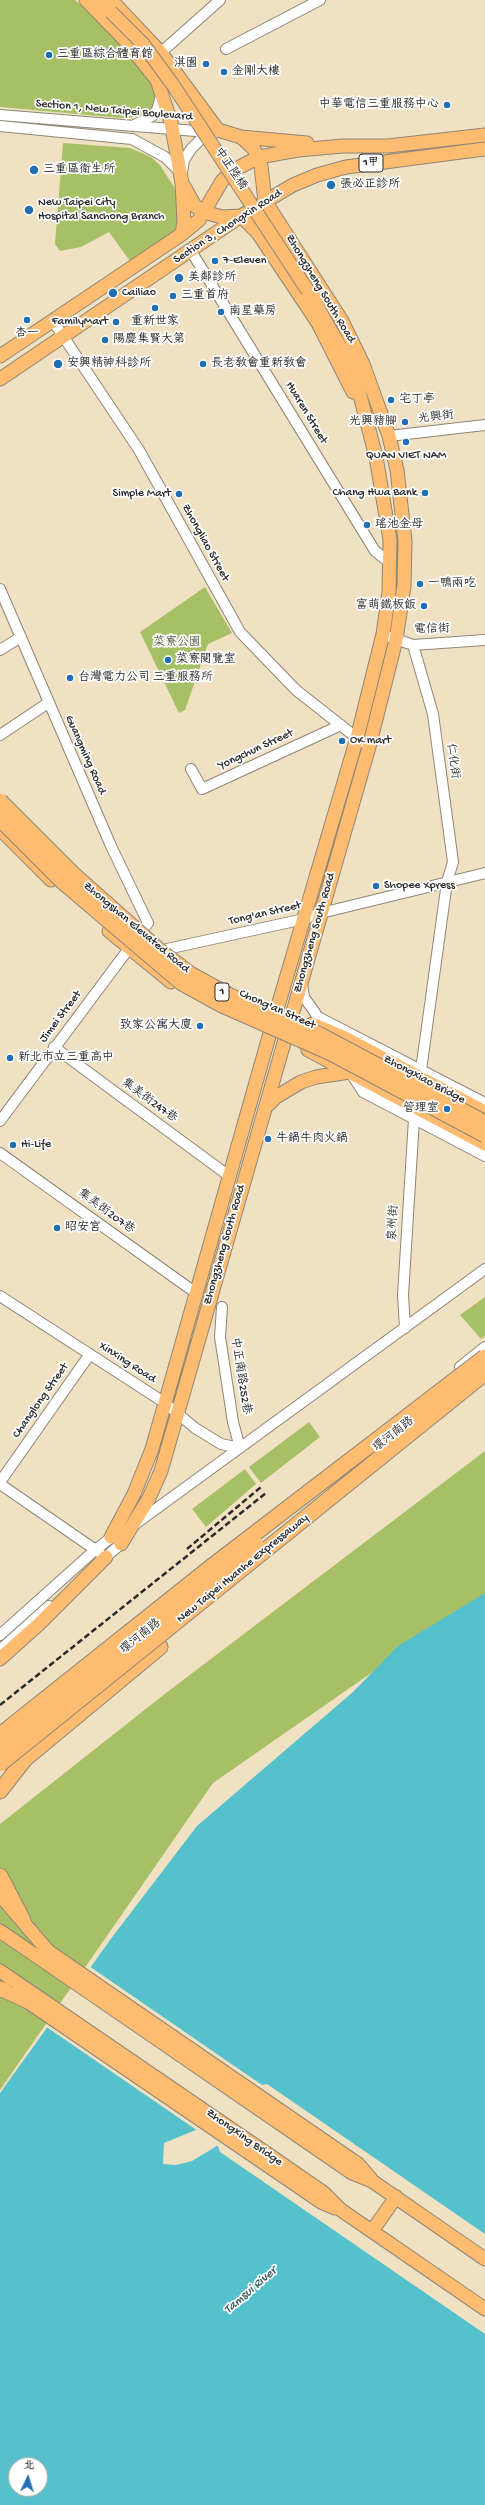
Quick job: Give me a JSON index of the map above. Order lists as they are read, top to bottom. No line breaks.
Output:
{"streets":{"highway":["Zhongshan Elevated Road","1","New Taipei Huanhe Expressaway"],"main road":["1甲","中正陸橋","Section 3, Chongxin Road","Zhongzheng South Road","Chong'an Street","Zhongxiao Bridge","Zhongxing Bridge"],"street":["Section 1, New Taipei Boulevard","Huaren Street","光興街","Zhongliao Street","電信街","Yongchun Street","Guangming Road","仁化街","Tong'an Street","Jimei Street","集美街247巷","集美街207巷","泉州街","Xinxing Road","中正南路252巷","Changlong Street","環河南路"]},"crossings":[["中正陸橋","Zhongzheng South Road"],["Section 3, Chongxin Road","Zhongzheng South Road"],["Section 3, Chongxin Road","Huaren Street"],["Section 3, Chongxin Road","Zhongliao Street"],["Zhongzheng South Road","Huaren Street"],["Zhongzheng South Road","光興街"],["Zhongzheng South Road","Zhongliao Street"],["Zhongzheng South Road","電信街"],["Zhongzheng South Road","Tong'an Street"],["Zhongzheng South Road","Chong'an Street"],["Zhongzheng South Road","集美街247巷"],["Zhongzheng South Road","集美街207巷"],["Zhongzheng South Road","Xinxing Road"],["Zhongliao Street","Yongchun Street"],["電信街","仁化街"],["Guangming Road","Chong'an Street"],["Guangming Road","Jimei Street"],["仁化街","Tong'an Street"],["Tong'an Street","Chong'an Street"],["Zhongshan Elevated Road","Chong'an Street"],["1","Chong'an Street"],["Chong'an Street","Jimei Street"],["Chong'an Street","Zhongxiao Bridge"],["Jimei Street","集美街247巷"],["Xinxing Road","中正南路252巷"],["Xinxing Road","Changlong Street"],["環河南路","New Taipei Huanhe Expressaway"]],"water":["Tamsui River"],"parks":["菜寮公園"],"places":["三重區綜合體育館","淇園","金剛大樓","中華電信三重服務中心","三重區衛生所","張必正診所","New Taipei City Hospital Sanchong Branch","7-Eleven","美鄰診所","Cailiao","三重首府","重新世家","南星藥房","杏一","FamilyMart","陽慶集賢大第","安興精神科診所","長老教會重新教會","宅丁亭","光興豬腳","QUAN VIET NAM","Chang Hwa Bank","Simple Mart","瑤池金母","一鴨兩吃","富萌鐵板飯","菜寮閱覽室","台灣電力公司 三重服務所","OK mart","Shopee Xpress","致家公寓大廈","新北市立三重高中","管理室","牛鍋牛肉火鍋","Hi-Life","昭安宮"],"north":"top"}
